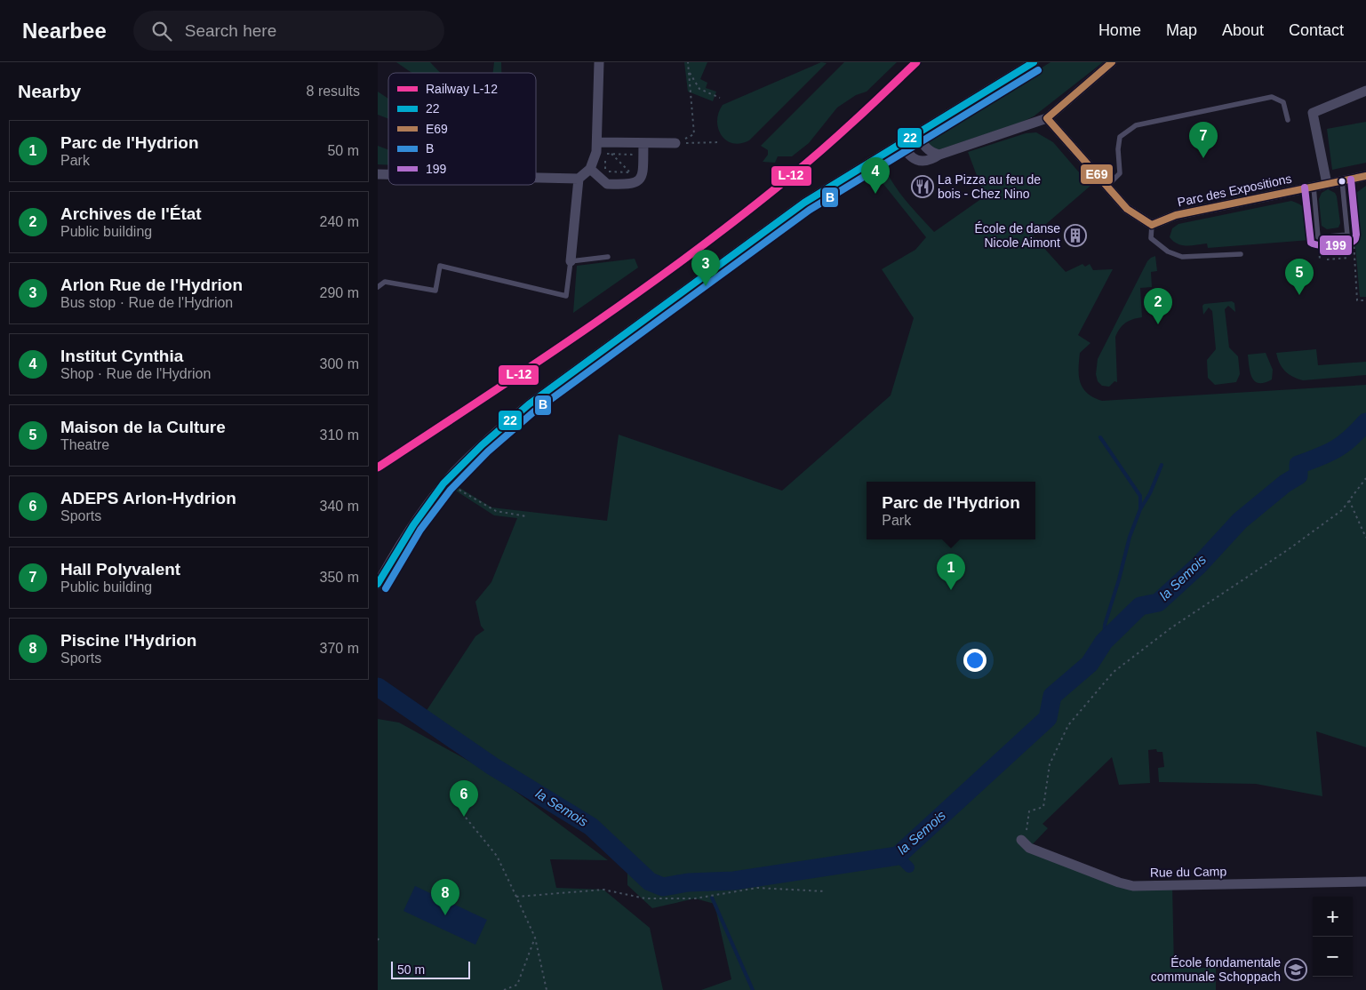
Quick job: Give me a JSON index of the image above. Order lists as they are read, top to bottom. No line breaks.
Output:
{"streets":{"street":["Parc des Expositions","Rue du Camp"]},"water":["la Semois"],"places":{"restaurant":["La Pizza au feu de bois - Chez Nino"],"building":["École de danse Nicole Aimont"],"school or university":["École fondamentale communale Schoppach"]},"lines":["rail line L-12","transit line 22","transit line E69","transit line B","transit line 199"],"legend":["Railway L-12","22","E69","B","199"],"scale_bar":"50 m","page":{"header":"Nearbee","search":"Search here","nav":["Home","Map","About","Contact"],"heading":["Nearby","8 results"],"list":[{"mark":"1","name":"Parc de l'Hydrion","note":"Park","value":"50 m"},{"mark":"2","name":"Archives de l'État","note":"Public building","value":"240 m"},{"mark":"3","name":"Arlon Rue de l'Hydrion","note":"Bus stop · Rue de l'Hydrion","value":"290 m"},{"mark":"4","name":"Institut Cynthia","note":"Shop · Rue de l'Hydrion","value":"300 m"},{"mark":"5","name":"Maison de la Culture","note":"Theatre","value":"310 m"},{"mark":"6","name":"ADEPS Arlon-Hydrion","note":"Sports","value":"340 m"},{"mark":"7","name":"Hall Polyvalent","note":"Public building","value":"350 m"},{"mark":"8","name":"Piscine l'Hydrion","note":"Sports","value":"370 m"}],"pins":["7","4","3","5","2","1","6","8"],"popup":["Parc de l'Hydrion","Park"],"map_buttons":["+","−"],"scale":"50 m"}}
